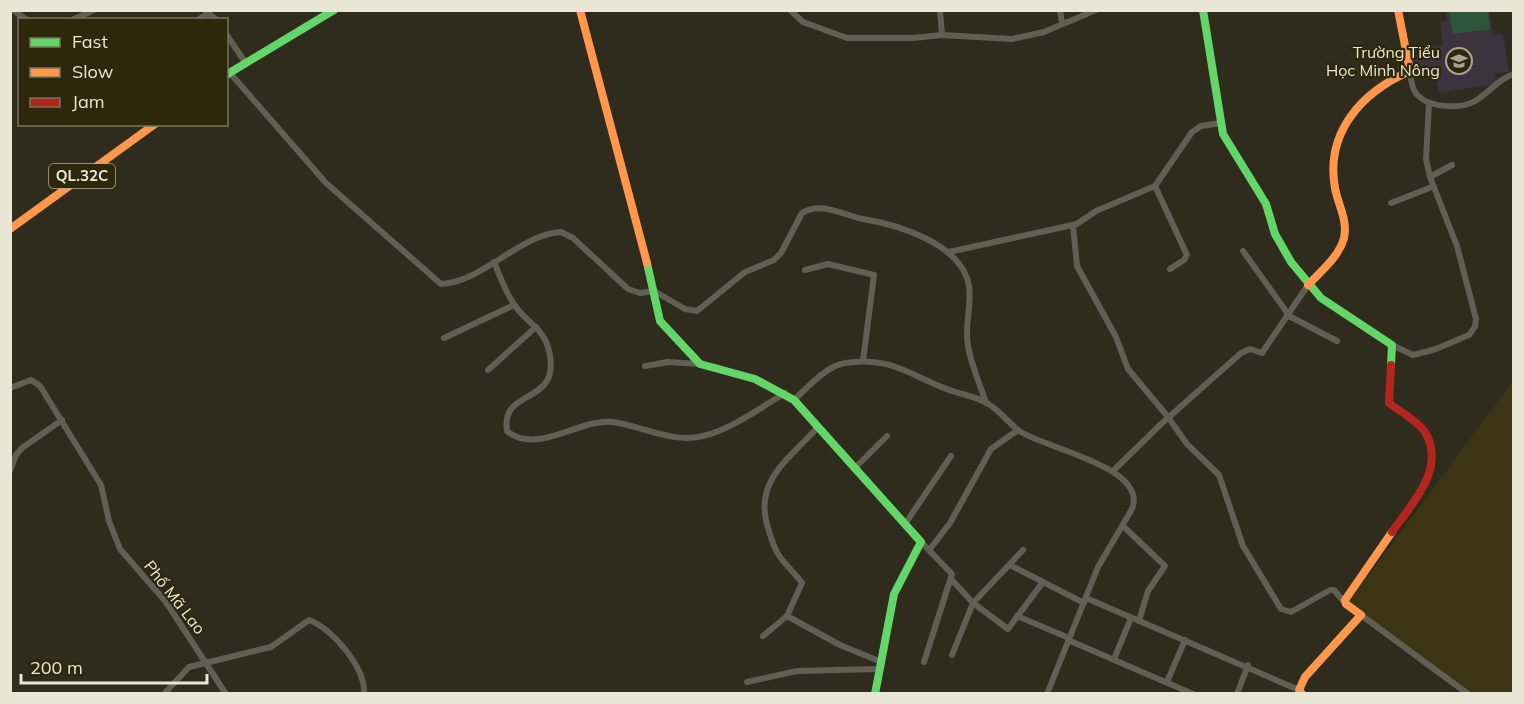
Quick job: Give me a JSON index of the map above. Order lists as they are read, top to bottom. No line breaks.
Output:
{"streets":{"main road":["QL.32C"],"street":["Phố Mã Lao"]},"places":{"school or university":["Trường Tiểu Học Minh Nông"]},"legend":["Fast","Slow","Jam"],"scale_bar":"200 m"}
